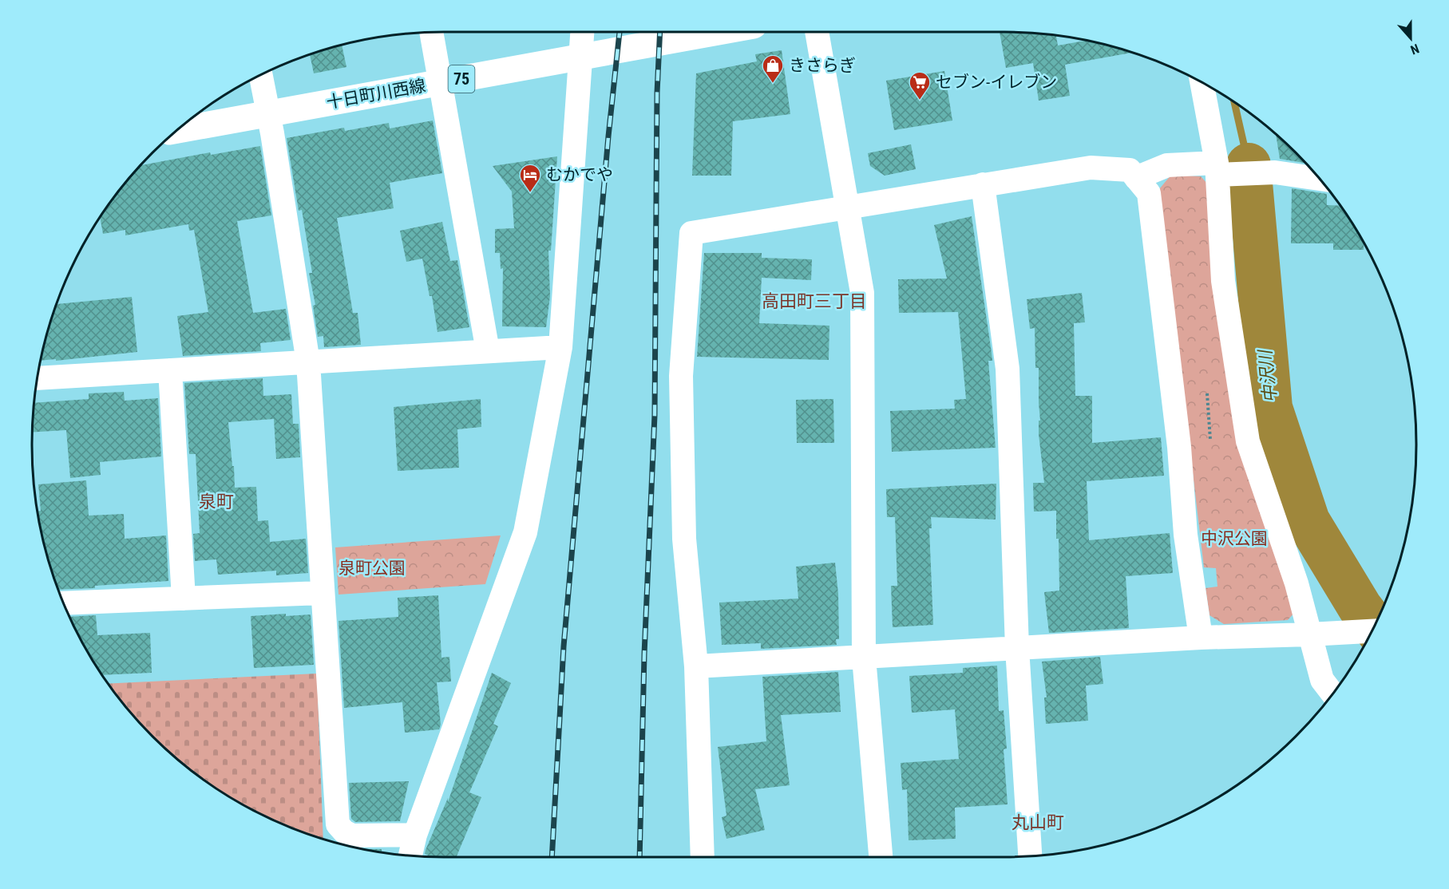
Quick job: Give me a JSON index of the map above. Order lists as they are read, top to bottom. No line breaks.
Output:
{"streets":{"main road":["75","十日町川西線"]},"districts":["高田町三丁目","泉町","丸山町"],"water":["中沢川"],"parks":["中沢公園","泉町公園"],"places":{"shop":["きさらぎ"],"supermarket":["セブン-イレブン"],"hotel":["むかでや"]},"north":"bottom"}
